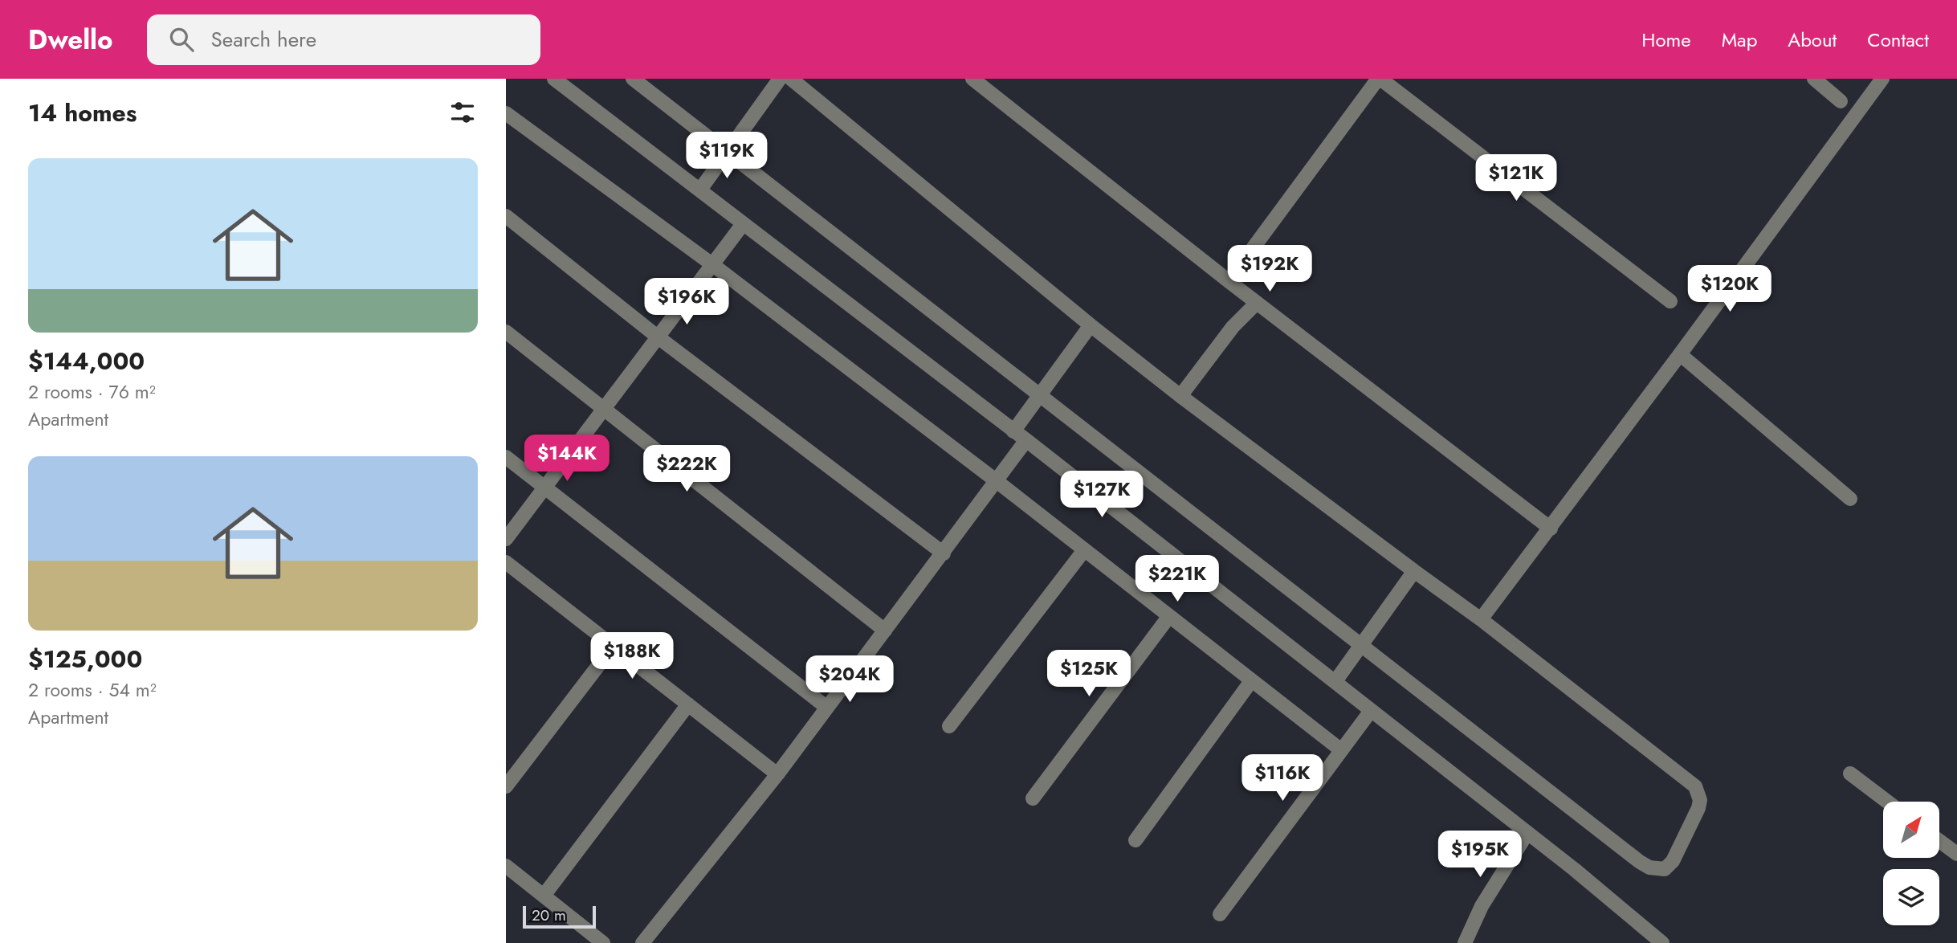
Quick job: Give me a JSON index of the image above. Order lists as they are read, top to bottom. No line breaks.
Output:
{"scale_bar":"20 m","north":"top right","page":{"header":"Dwello","search":"Search here","nav":["Home","Map","About","Contact"],"heading":"14 homes","price":["$119K","$121K","$192K","$120K","$196K","$144K","$222K","$127K","$221K","$188K","$125K","$204K","$116K","$195K"],"list":[{"name":"$144,000","note":"2 rooms · 76 m² · Apartment"},{"name":"$125,000","note":"2 rooms · 54 m² · Apartment"}],"scale":"20 m"}}
